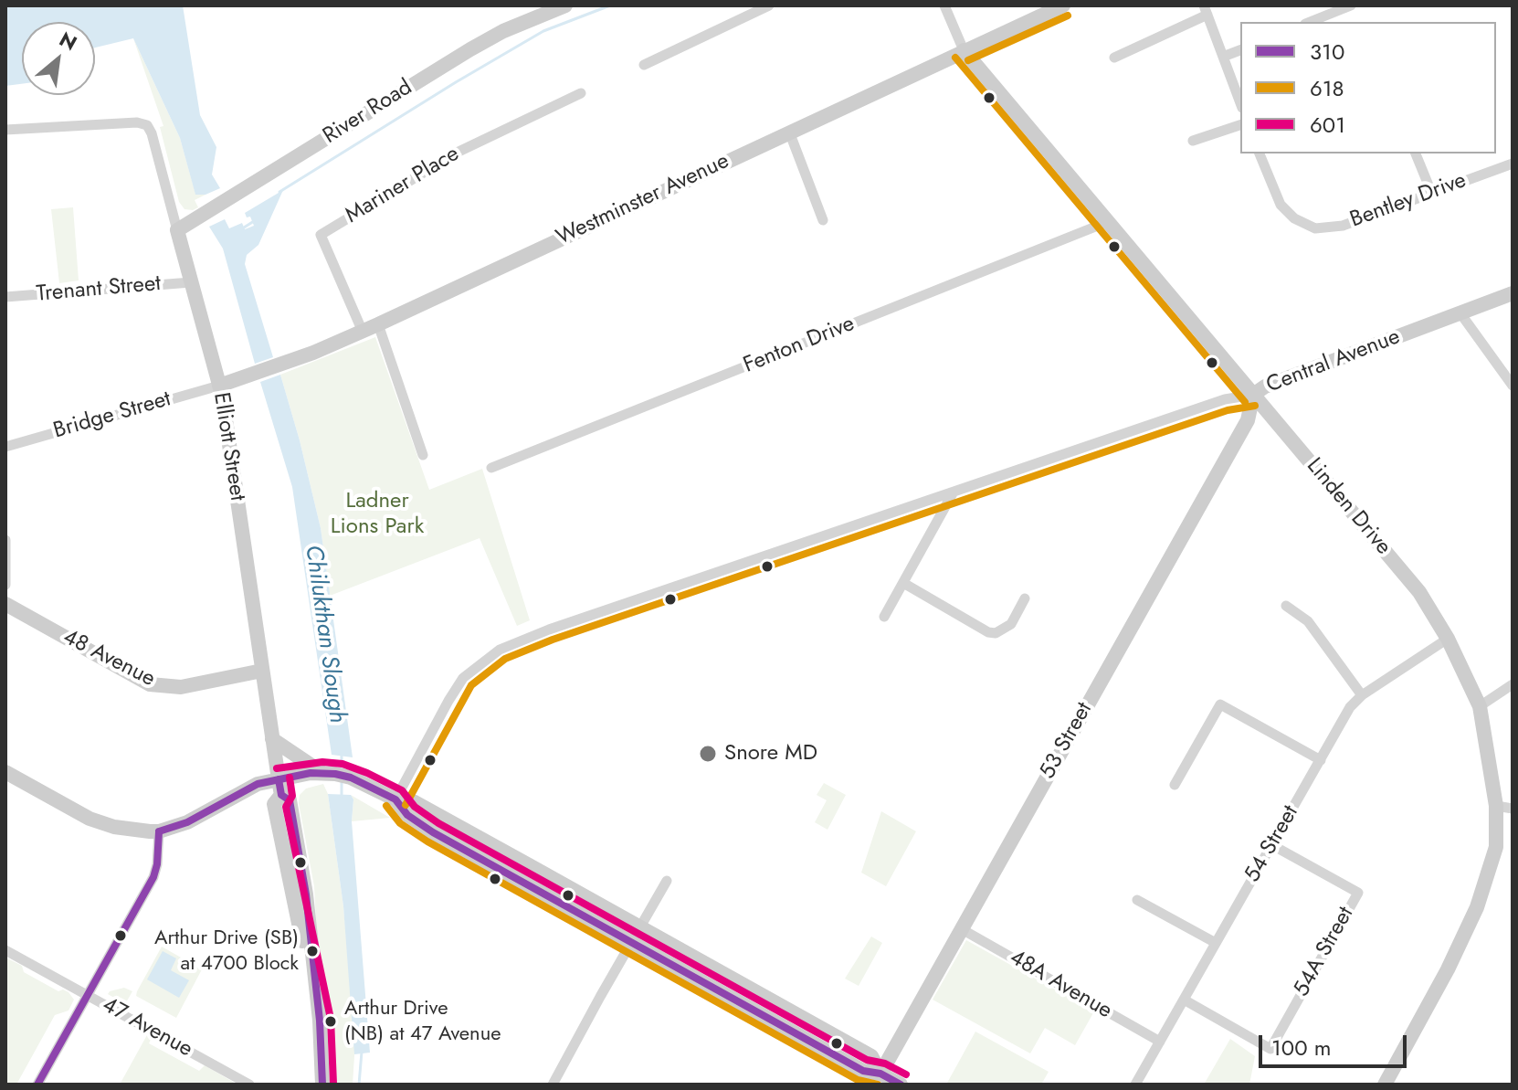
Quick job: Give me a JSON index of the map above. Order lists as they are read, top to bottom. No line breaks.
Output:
{"streets":{"street":["River Road","Mariner Place","Westminster Avenue","Bentley Drive","Trenant Street","Fenton Drive","Central Avenue","Bridge Street","Elliott Street","Linden Drive","48 Avenue","53 Street","54 Street","54A Street","48A Avenue","47 Avenue"]},"crossings":[["River Road","Elliott Street"],["Mariner Place","Westminster Avenue"],["Westminster Avenue","Bridge Street"],["Westminster Avenue","Elliott Street"],["Westminster Avenue","Linden Drive"],["Trenant Street","Elliott Street"],["Fenton Drive","Linden Drive"],["Central Avenue","Linden Drive"],["Central Avenue","53 Street"],["Bridge Street","Elliott Street"],["Elliott Street","48 Avenue"],["Linden Drive","53 Street"],["Linden Drive","54 Street"],["53 Street","48A Avenue"],["54 Street","54A Street"],["54 Street","48A Avenue"]],"water":["Chilukthan Slough"],"parks":["Ladner Lions Park"],"places":["Snore MD","Arthur Drive (SB) at 4700 Block","Arthur Drive (NB) at 47 Avenue"],"lines":["transit line 618","transit line 601","transit line 310"],"legend":["310","618","601"],"scale_bar":"100 m","north":"top right"}
